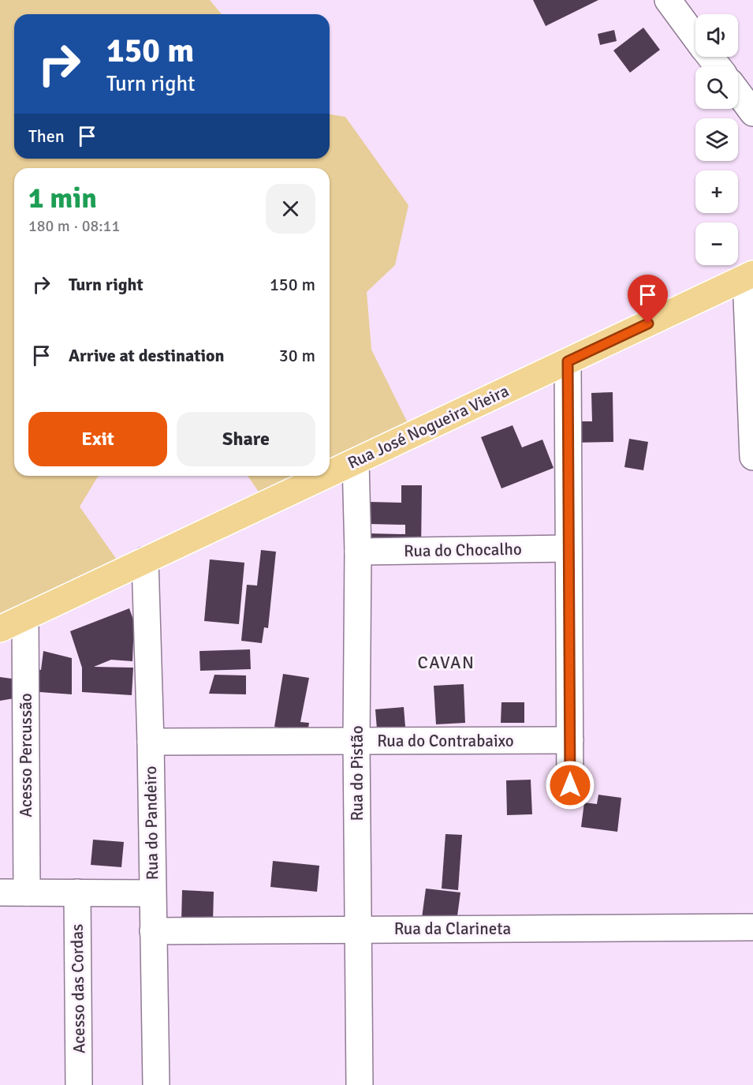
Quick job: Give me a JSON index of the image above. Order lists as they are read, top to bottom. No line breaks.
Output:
{"streets":{"main road":["Rua José Nogueira Vieira"],"street":["Rua do Chocalho","Rua do Contrabaixo","Acesso Percussão","Rua do Pistão","Rua do Pandeiro","Rua da Clarineta","Acesso das Cordas"]},"crossings":[["Rua José Nogueira Vieira","Acesso Percussão"],["Rua José Nogueira Vieira","Rua do Pistão"],["Rua José Nogueira Vieira","Rua do Pandeiro"],["Rua do Chocalho","Rua do Pistão"],["Rua do Contrabaixo","Rua do Pistão"],["Rua do Contrabaixo","Rua do Pandeiro"],["Rua do Pistão","Rua da Clarineta"],["Rua do Pandeiro","Rua da Clarineta"]],"districts":["CAVAN"],"page":{"map_buttons":["+","−"],"turn":["150 m","Turn right"],"then":"Then","heading":["1 min","180 m · 08:11"],"list":[{"name":"Turn right","value":"150 m"},{"name":"Arrive at destination","value":"30 m"}],"buttons":["Exit","Share"]}}
